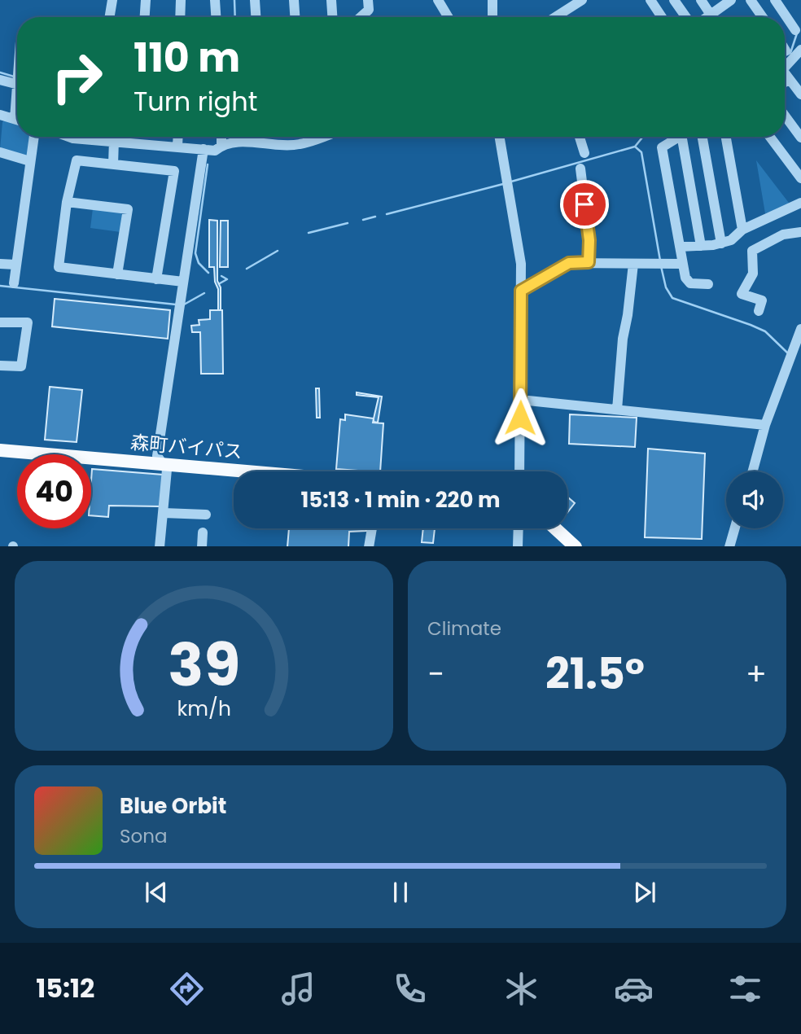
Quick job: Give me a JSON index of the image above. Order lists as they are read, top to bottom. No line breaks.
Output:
{"streets":{"main road":["森町バイパス"]},"page":{"turn":["110 m","Turn right"],"limit":"40","trip":"15:13 · 1 min · 220 m","tile":"Climate","heat":["−","21.5°","+"],"song":["Blue Orbit","Sona"],"tabs":"15:12","gauge":["39","km/h"]}}
